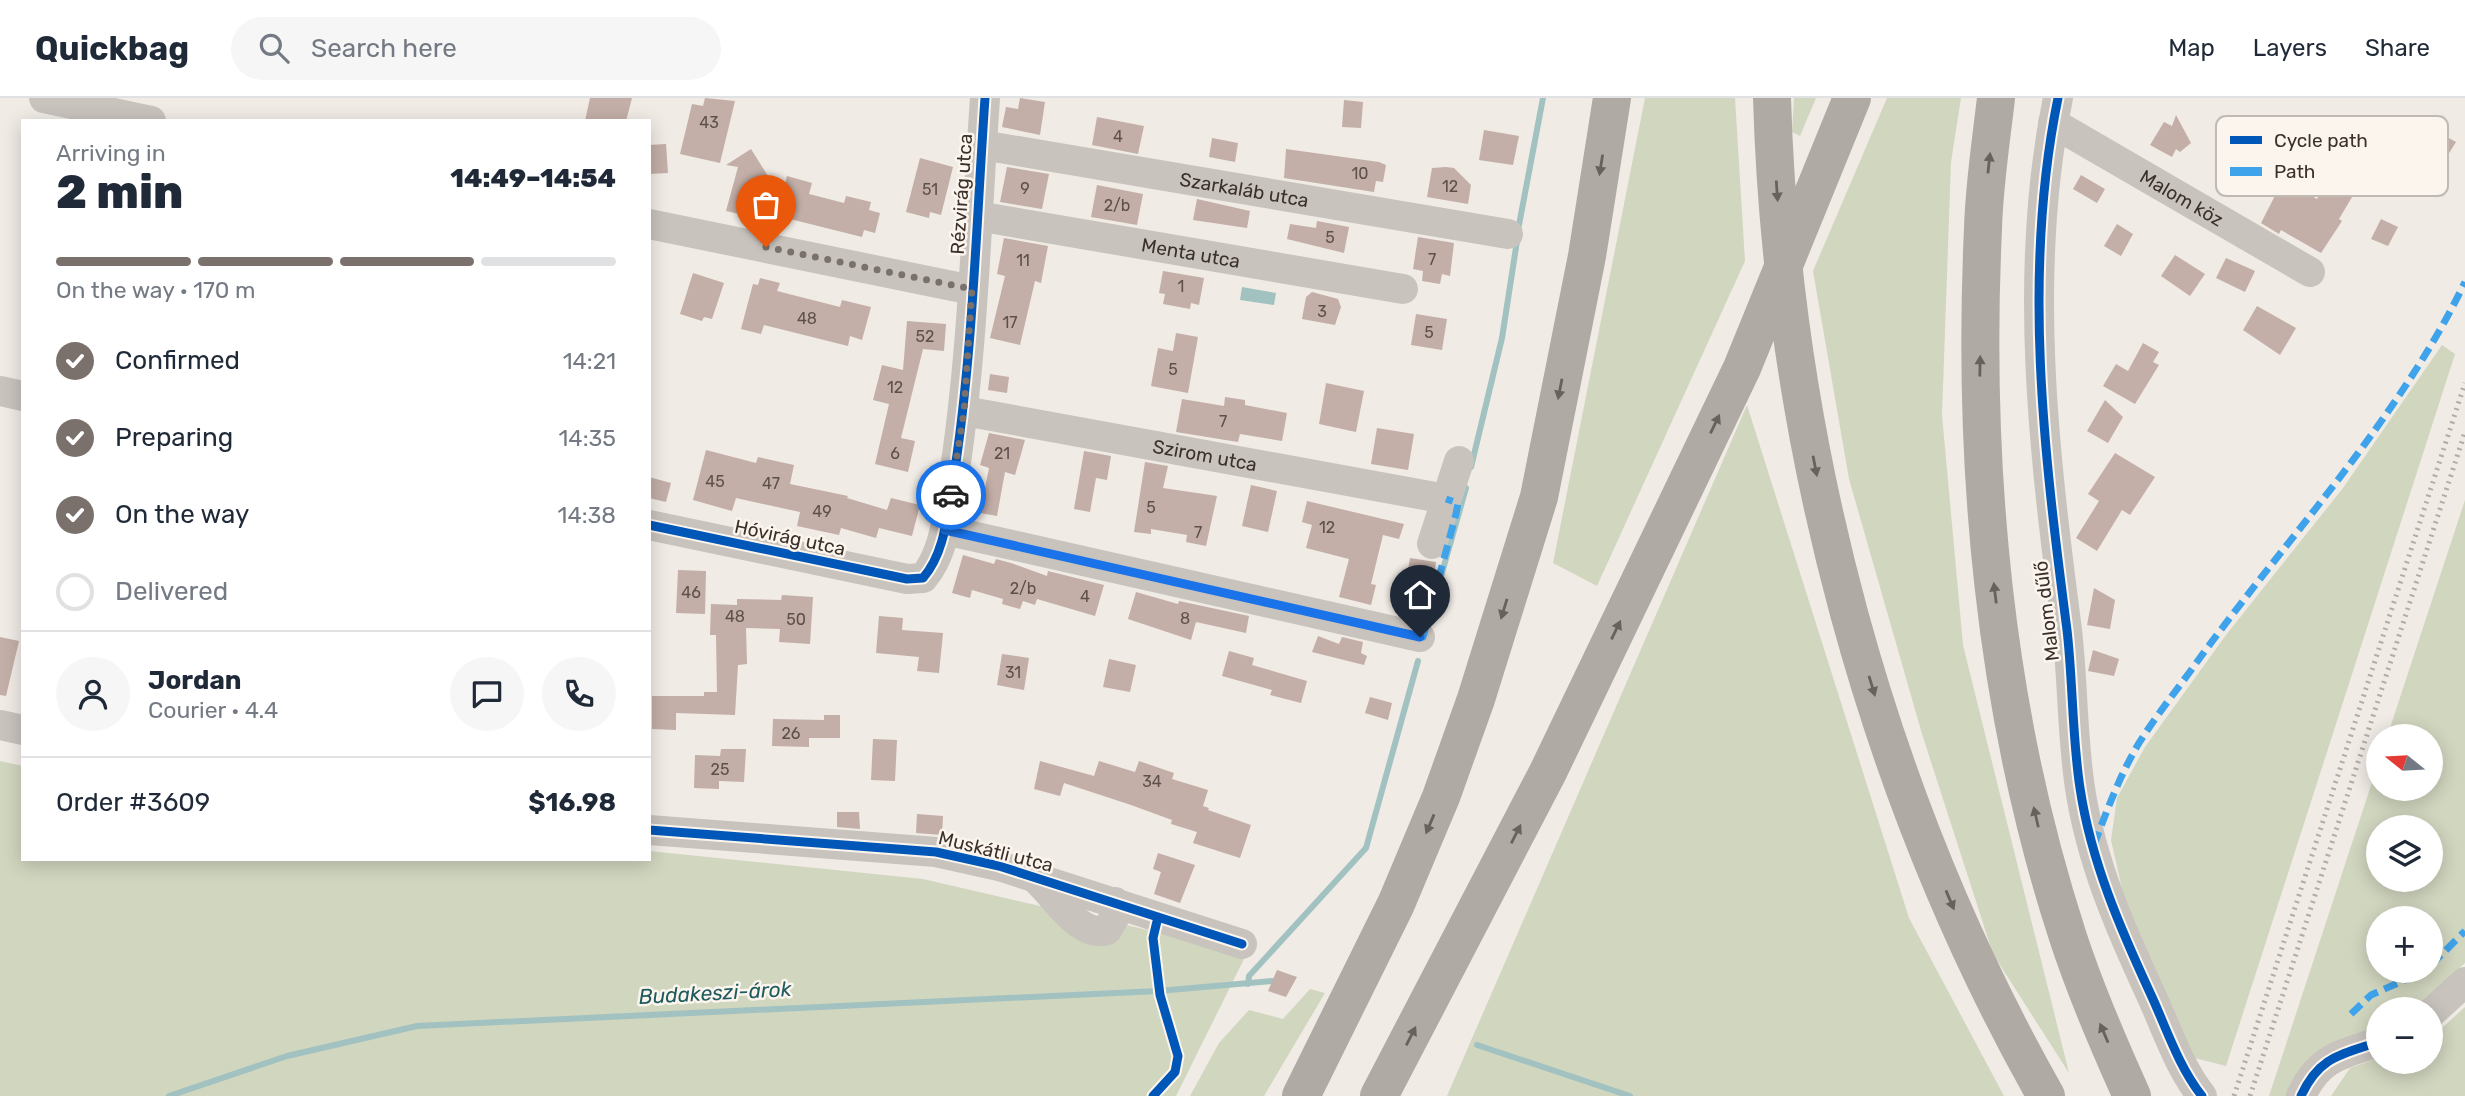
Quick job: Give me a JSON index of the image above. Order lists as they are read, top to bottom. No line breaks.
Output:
{"streets":{"street":["Szarkaláb utca","Rézvirág utca","Malom köz","Menta utca","Szirom utca","Hóvirág utca","Malom dűlő","Muskátli utca"]},"crossings":[["Szarkaláb utca","Rézvirág utca"],["Rézvirág utca","Menta utca"],["Rézvirág utca","Szirom utca"],["Rézvirág utca","Hóvirág utca"],["Malom köz","Malom dűlő"]],"water":["Budakeszi-árok"],"house_numbers":["43","4","10","12","9","51","2/b","5","7","11","1","3","48","17","5","52","5","12","7","6","21","45","47","5","49","12","7","2/b","46","4","48","8","50","31","26","25","34"],"legend":["Cycle path","Path"],"north":"left","page":{"header":"Quickbag","search":"Search here","nav":["Map","Layers","Share"],"heading":["2 min","Arriving in","14:49–14:54"],"panel":["Jordan","Courier · 4.4","Order #3609","$16.98"],"bar":"On the way · 170 m","list":[["Confirmed","14:21"],["Preparing","14:35"],["On the way","14:38"],"Delivered"],"map_buttons":["+","−"]}}
